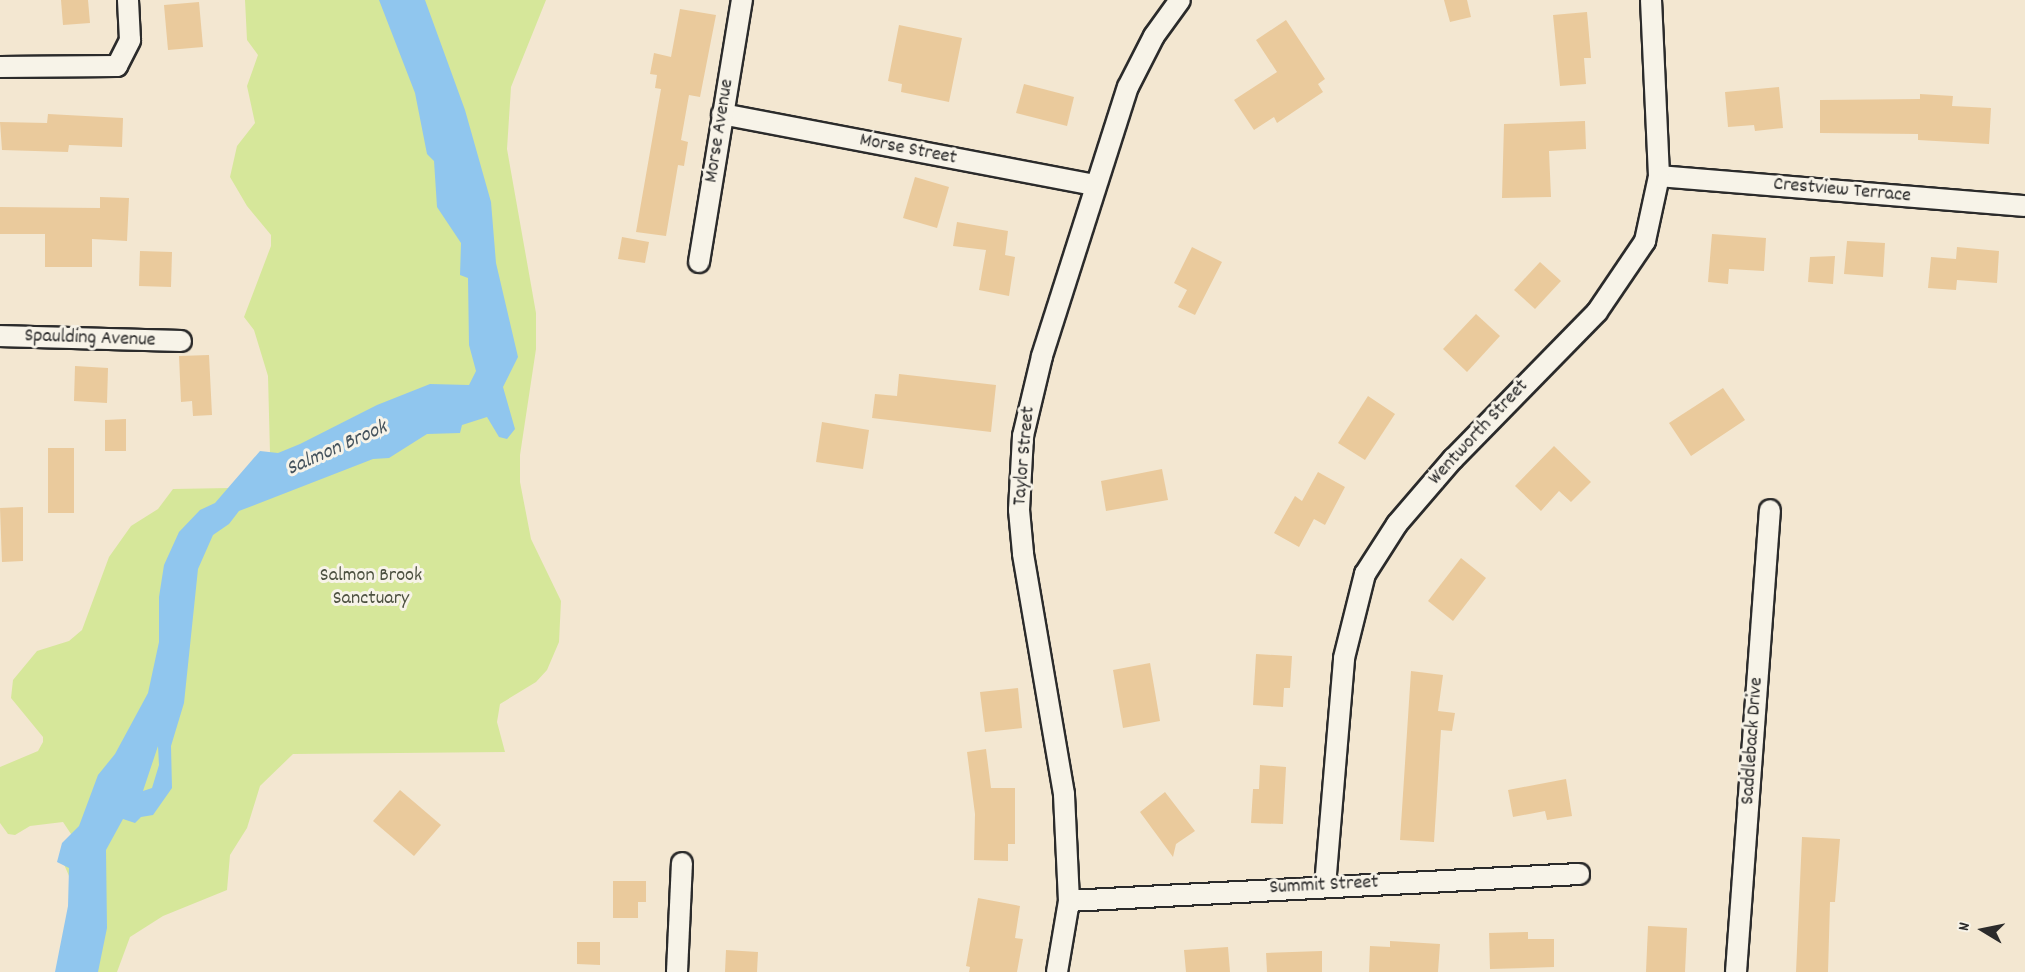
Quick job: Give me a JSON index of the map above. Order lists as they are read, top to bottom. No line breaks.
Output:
{"streets":{"street":["Morse Avenue","Morse Street","Crestview Terrace","Spaulding Avenue","Wentworth Street","Taylor Street","Saddleback Drive","Summit Street"]},"crossings":[["Morse Avenue","Morse Street"],["Morse Street","Taylor Street"],["Crestview Terrace","Wentworth Street"],["Wentworth Street","Summit Street"],["Taylor Street","Summit Street"]],"water":["Salmon Brook"],"parks":["Salmon Brook Sanctuary"],"north":"left"}
